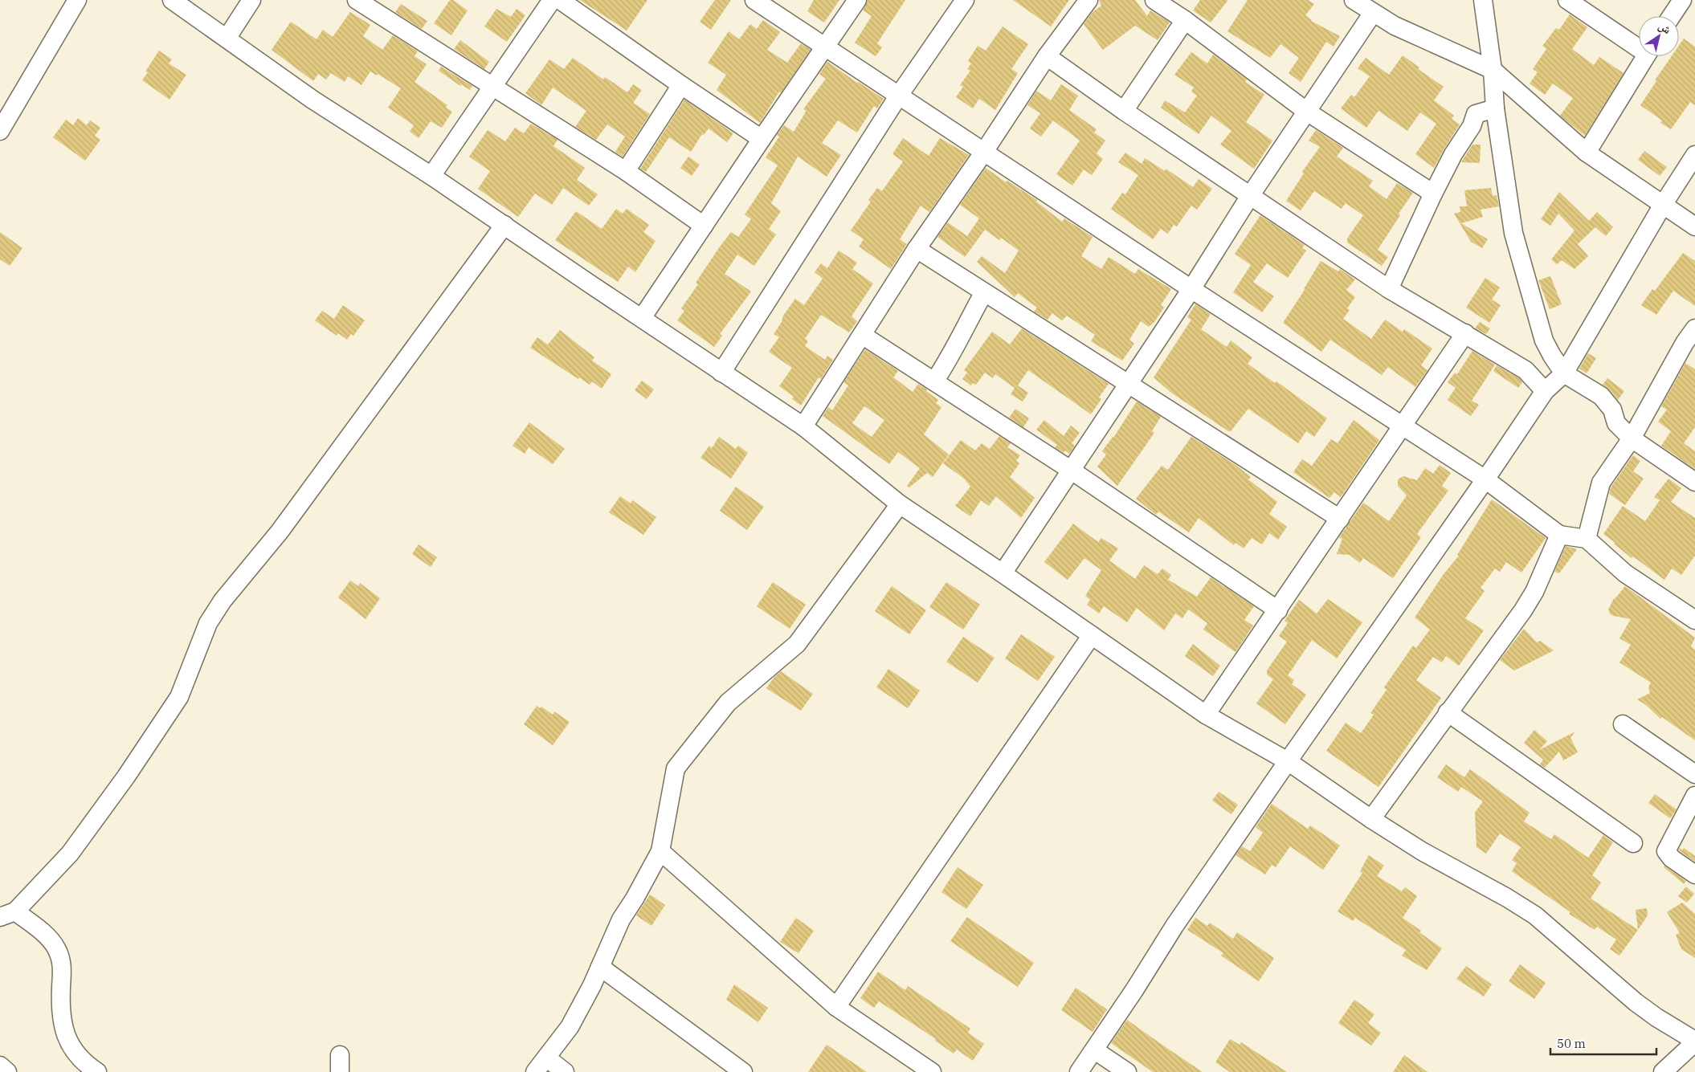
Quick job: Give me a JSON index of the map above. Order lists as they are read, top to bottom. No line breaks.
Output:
{"scale_bar":"50 m","north":"top right"}
